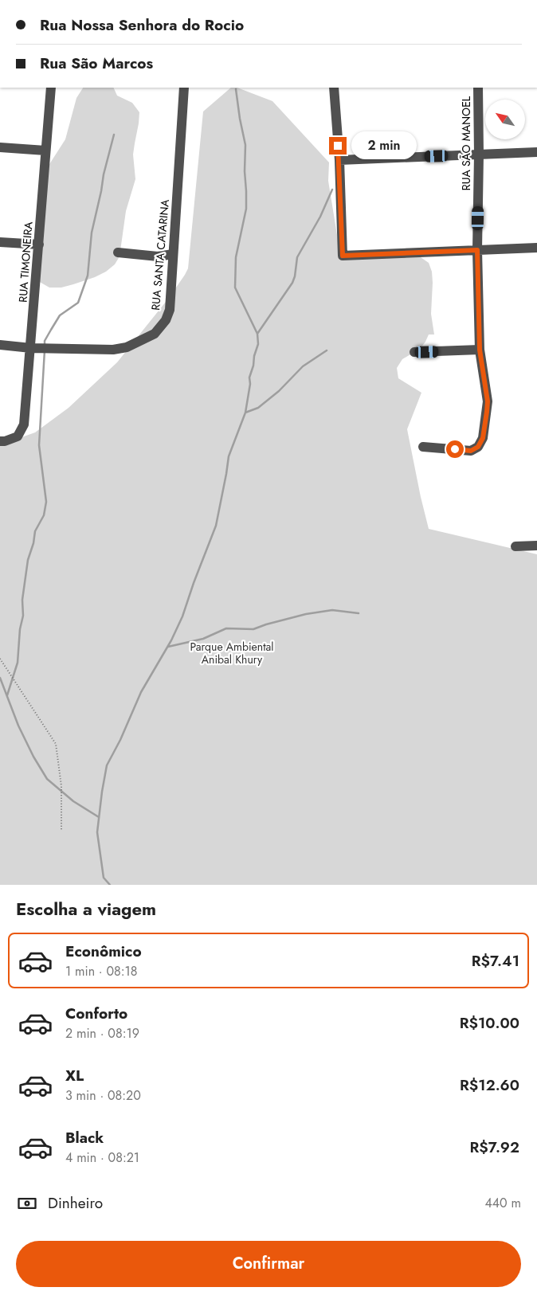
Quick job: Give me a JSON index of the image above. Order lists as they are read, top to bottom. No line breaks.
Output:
{"streets":{"street":["RUA SÃO MANOEL","RUA SANTA CATARINA","RUA TIMONEIRA"]},"crossings":[["RUA SANTA CATARINA","RUA TIMONEIRA"]],"parks":["Parque Ambiental Anibal Khury"],"north":"top left","page":{"banner":["Rua Nossa Senhora do Rocio","Rua São Marcos"],"bubble":"2 min","heading":"Escolha a viagem","list":[{"name":"Econômico","note":"1 min · 08:18","value":"R$7.41"},{"name":"Conforto","note":"2 min · 08:19","value":"R$10.00"},{"name":"XL","note":"3 min · 08:20","value":"R$12.60"},{"name":"Black","note":"4 min · 08:21","value":"R$7.92"}],"pay":["Dinheiro","440 m"],"buttons":"Confirmar"}}
